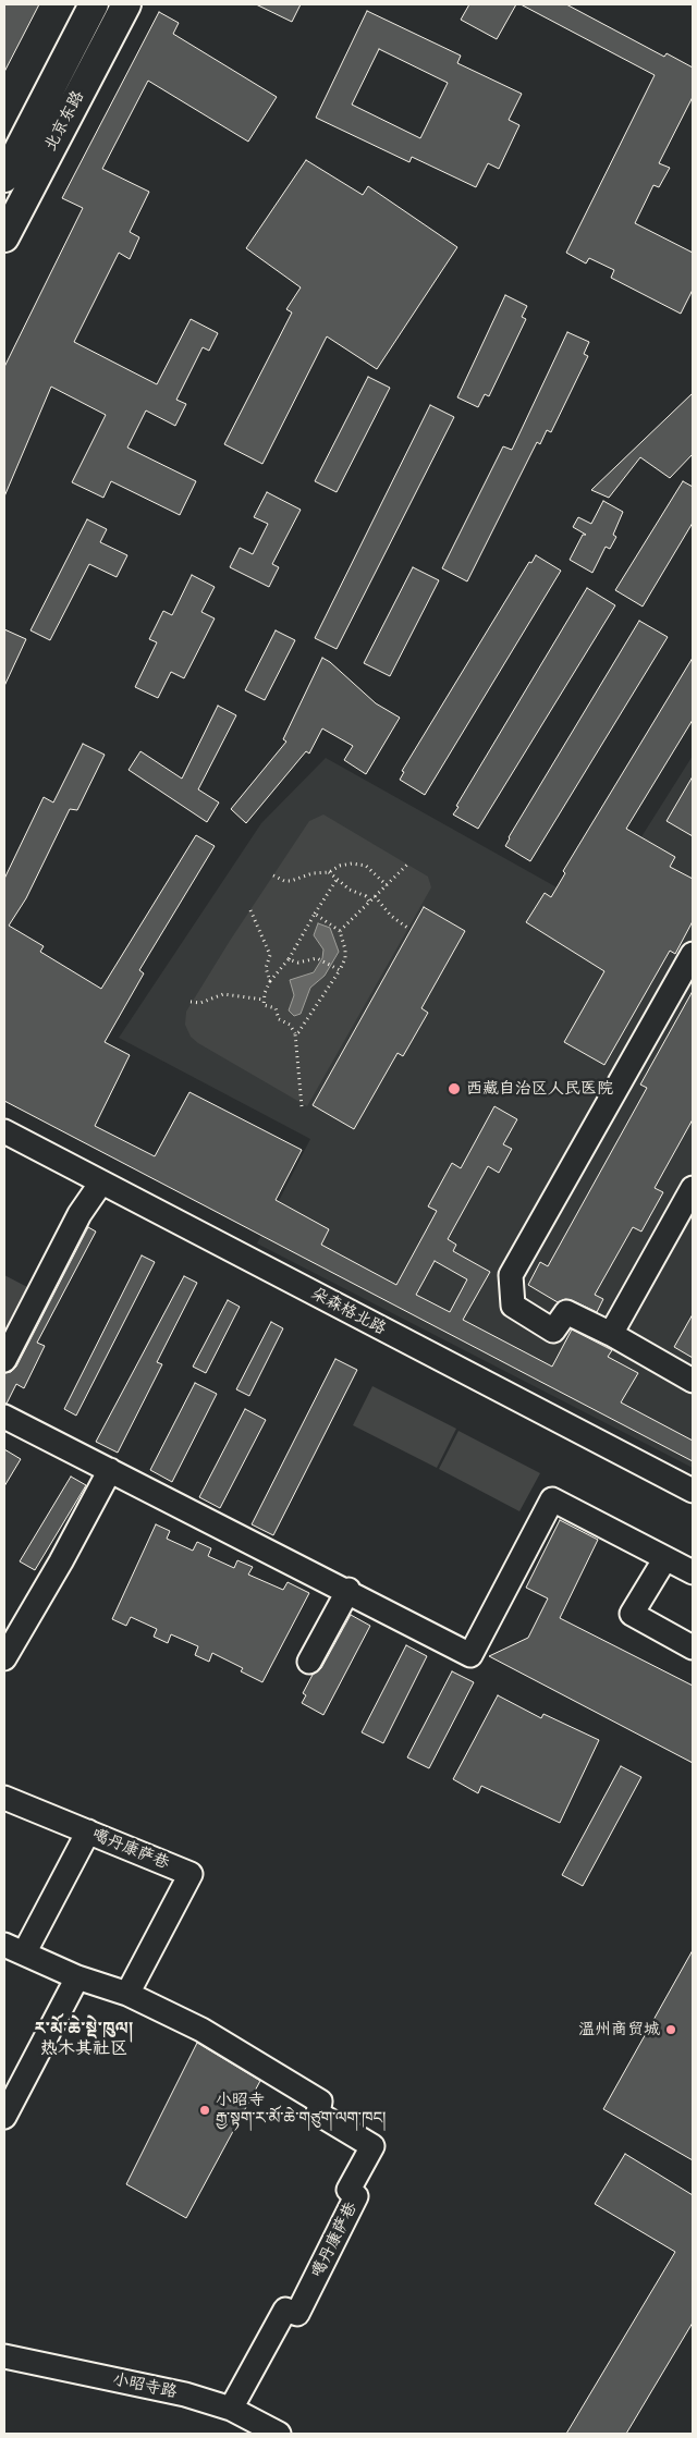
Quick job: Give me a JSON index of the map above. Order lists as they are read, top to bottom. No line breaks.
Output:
{"streets":{"main road":["北京东路"],"street":["朵森格北路","噶丹康萨巷","小昭寺路"]},"crossings":[["噶丹康萨巷","小昭寺路"]],"districts":["ར་མོ་ཆེ་སྡེ་ཁུལ། 热木其社区"],"places":["西藏自治区人民医院","温州商贸城","小昭寺 རྒྱ་སྟག་ར་མོ་ཆེ་གཙུག་ལག་ཁང།"]}
